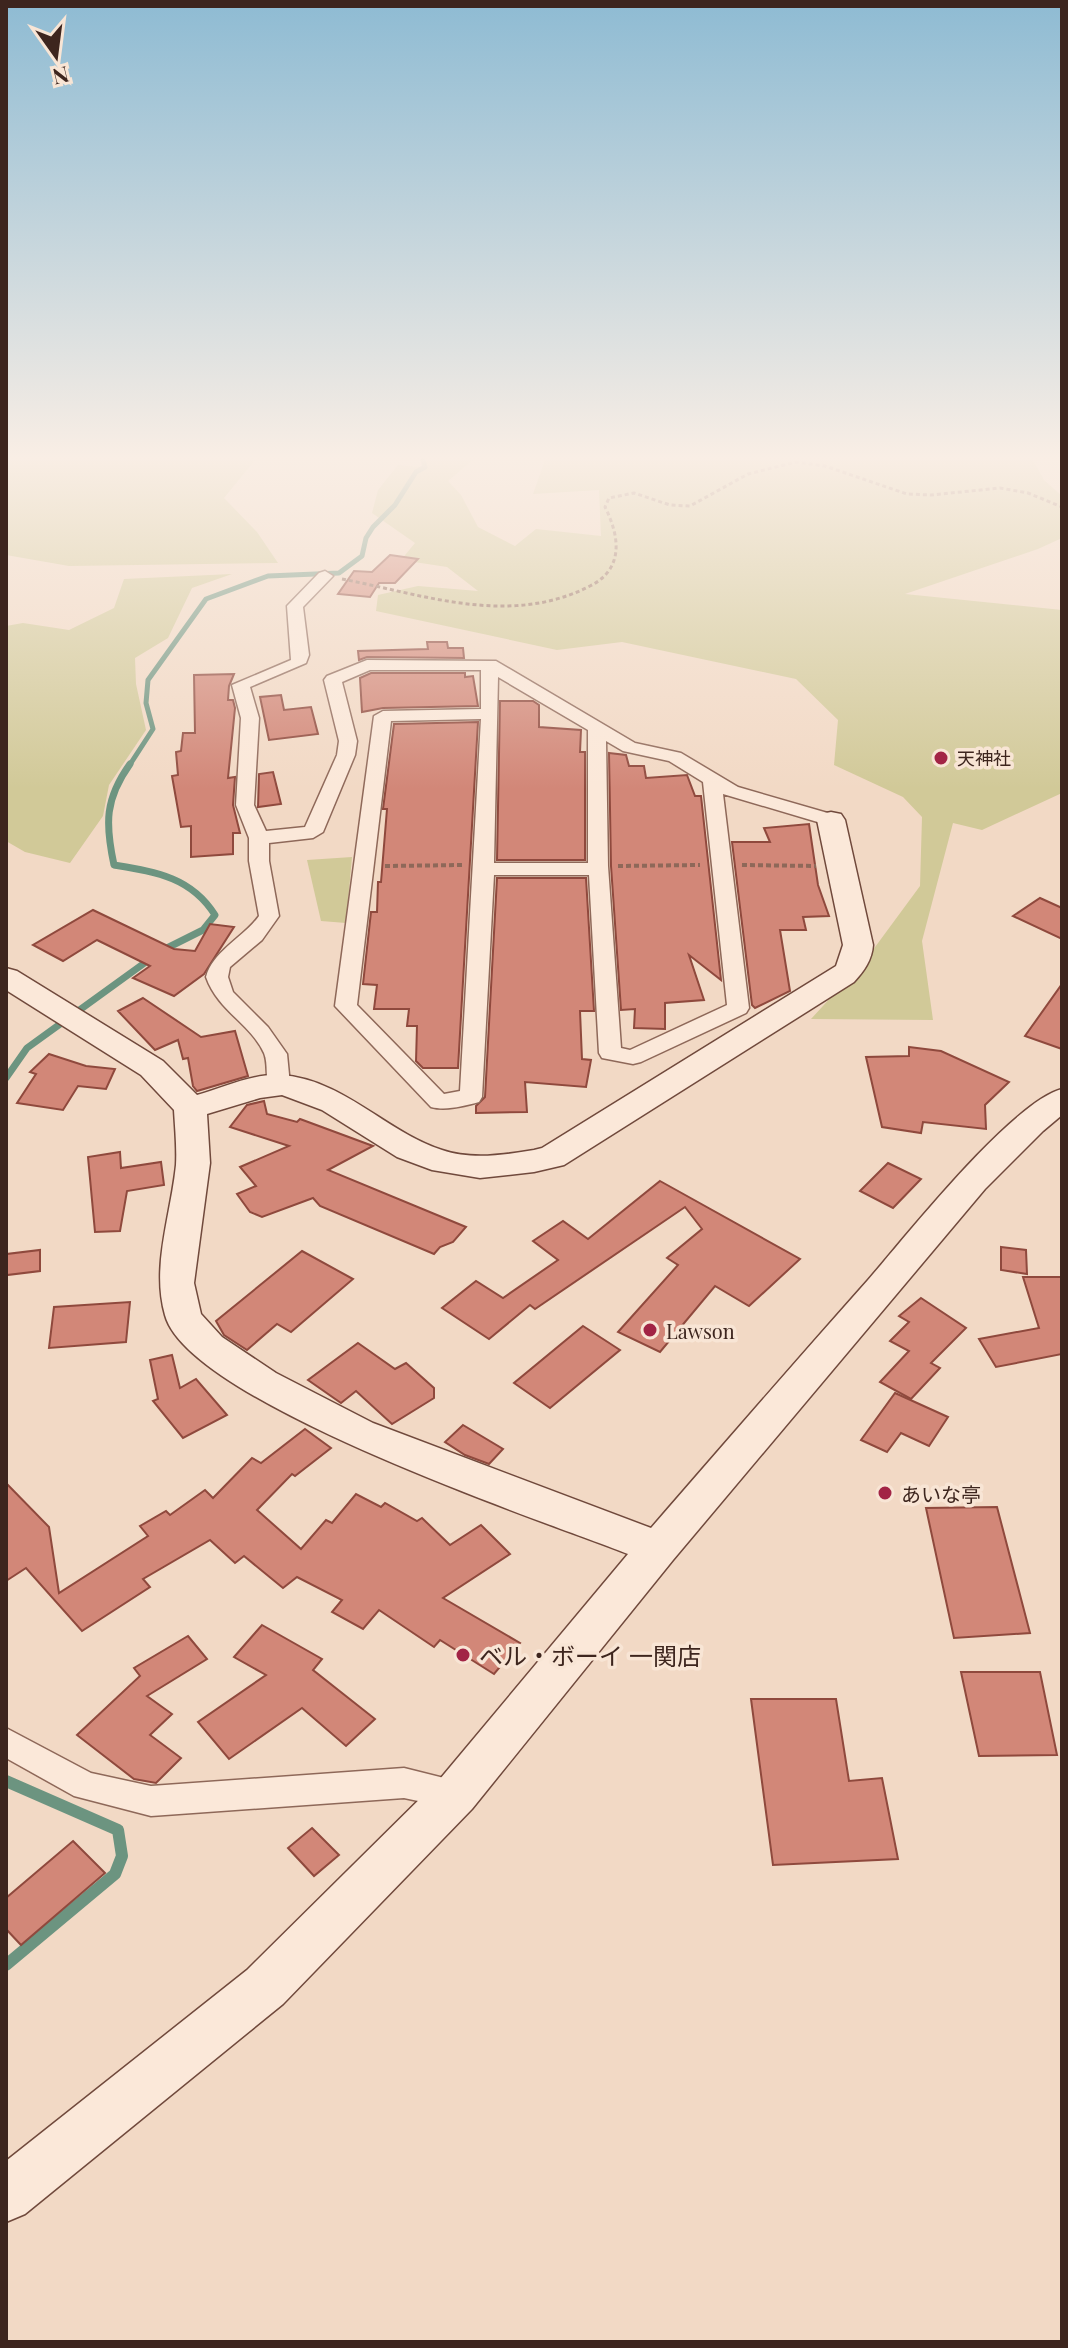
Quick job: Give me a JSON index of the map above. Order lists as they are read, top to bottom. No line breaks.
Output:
{"places":["天神社","Lawson","あいな亭","ベル・ボーイ 一関店"],"north":"bottom"}
